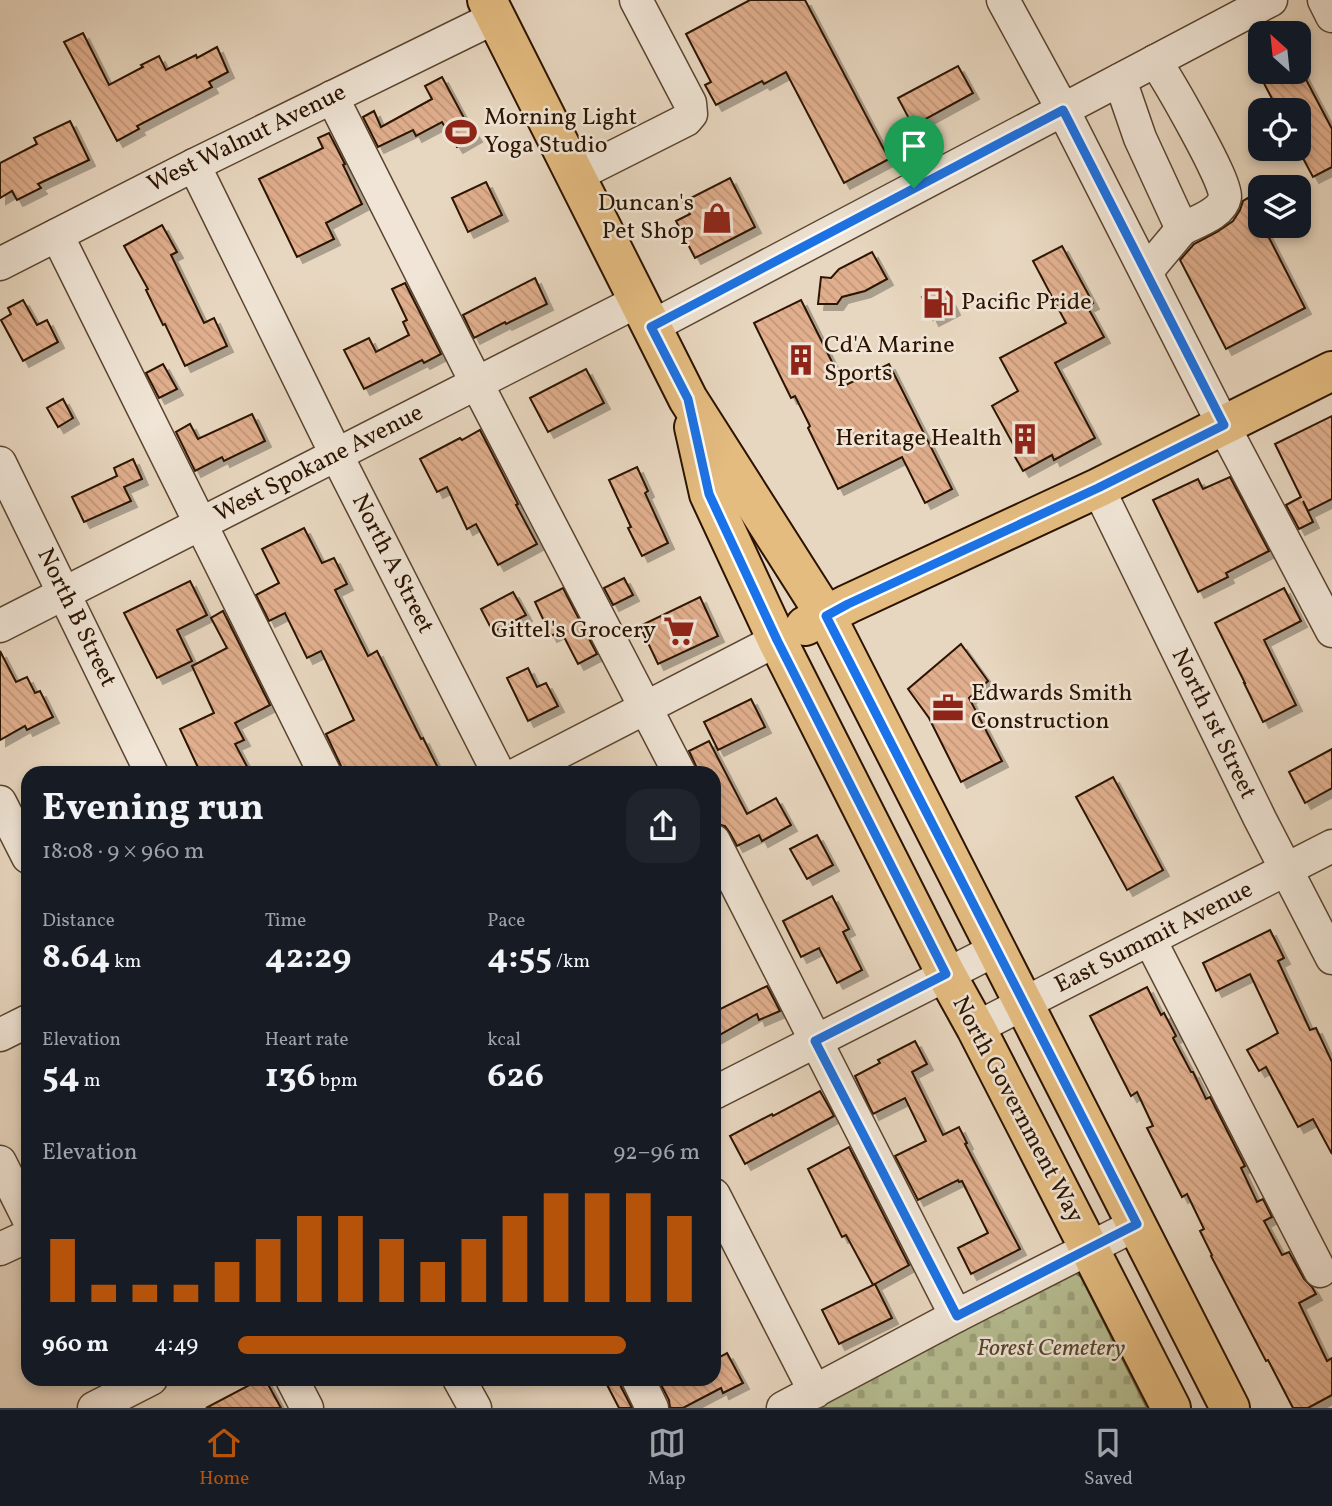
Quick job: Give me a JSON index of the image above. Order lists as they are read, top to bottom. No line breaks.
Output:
{"streets":{"main road":["North Government Way"],"street":["West Walnut Avenue","West Spokane Avenue","North A Street","North B Street","North 1st Street","East Summit Avenue"]},"crossings":[["West Walnut Avenue","North A Street"],["West Walnut Avenue","North Government Way"],["West Spokane Avenue","North A Street"],["West Spokane Avenue","North B Street"],["West Spokane Avenue","North Government Way"],["North 1st Street","East Summit Avenue"],["East Summit Avenue","North Government Way"]],"parks":["Forest Cemetery"],"places":{"sports":["Morning Light Yoga Studio"],"shop":["Duncan's Pet Shop"],"fuel station":["Pacific Pride"],"building":["Cd'A Marine Sports","Heritage Health"],"supermarket":["Gittel's Grocery"],"office":["Edwards Smith Construction"]},"north":"top left","page":{"heading":["Evening run","18:08 · 9 × 960 m"],"stats":[["Distance","8.64 km"],["Time","42:29"],["Pace","4:55 /km"],["Elevation","54 m"],["Heart rate","136 bpm"],["kcal","626"]],"chart":["Elevation","92–96 m"],"list":[{"name":"960 m","note":"4:49"}],"tabs":["Home","Map","Saved"]}}
